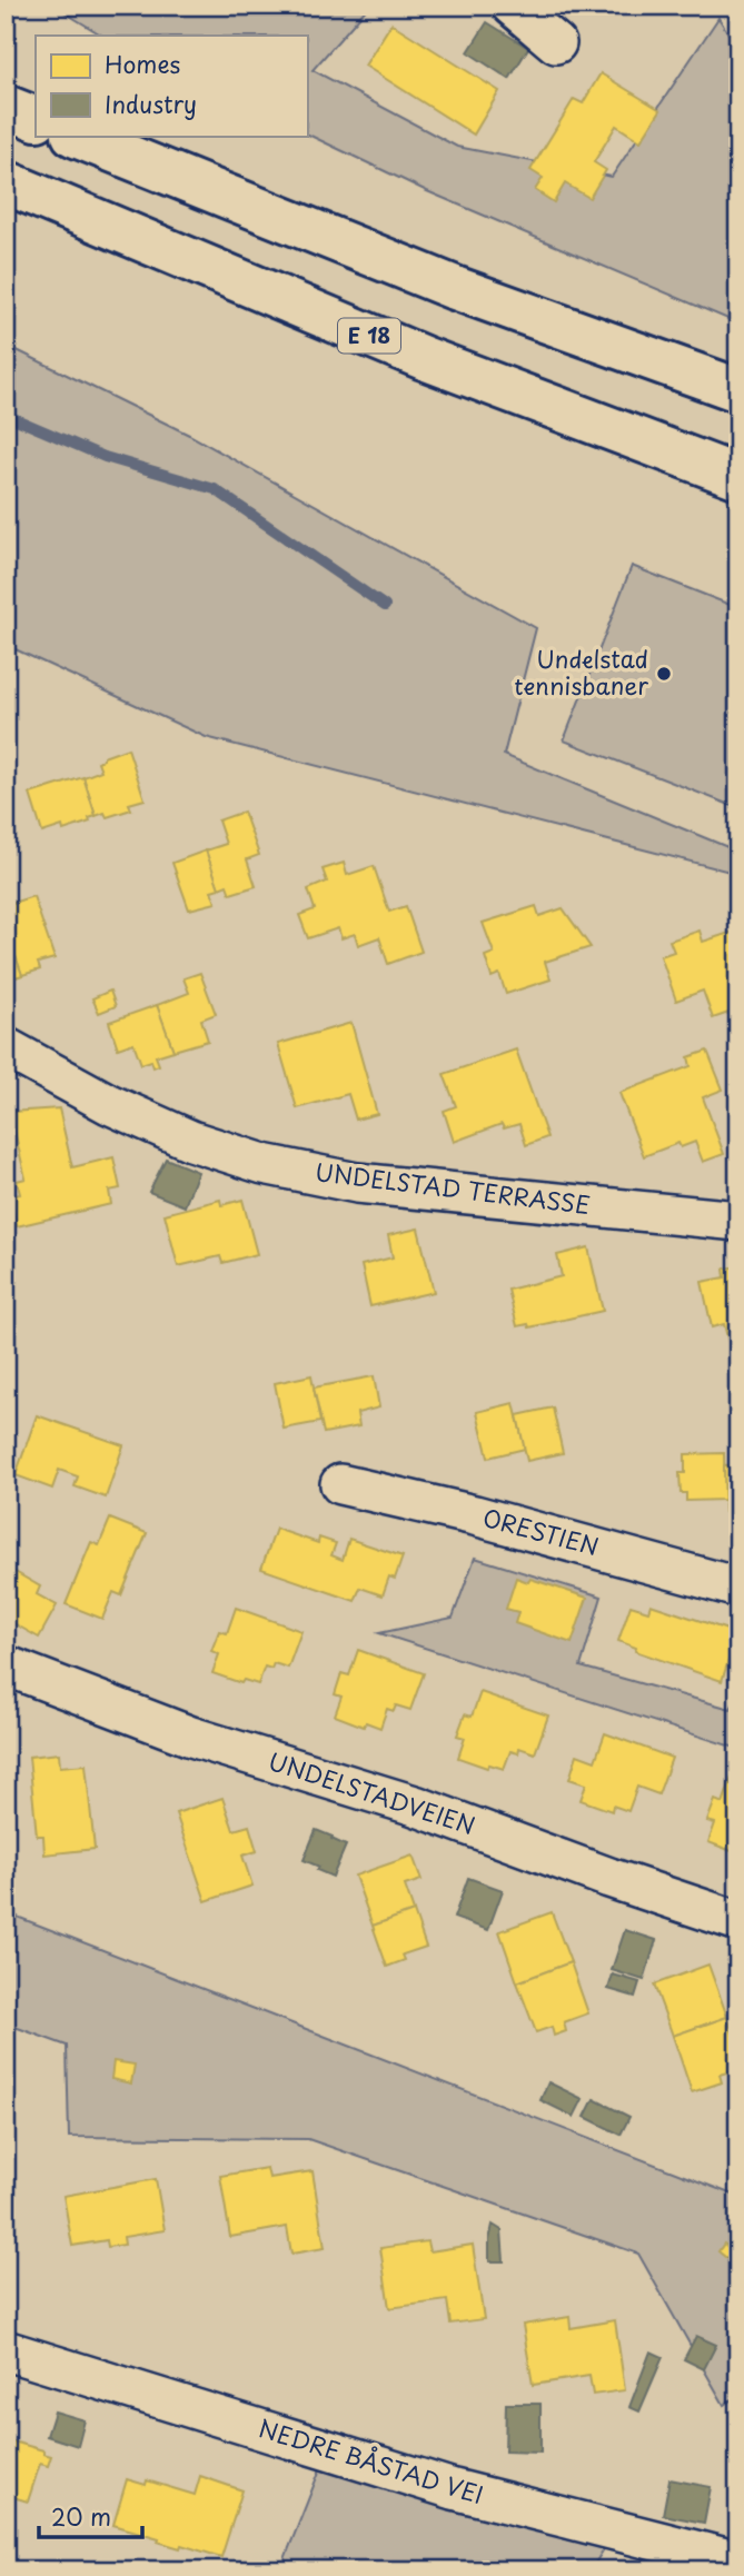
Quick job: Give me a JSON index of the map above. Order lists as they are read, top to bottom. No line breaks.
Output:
{"streets":{"highway":["E 18"],"street":["UNDELSTAD TERRASSE","ORESTIEN","UNDELSTADVEIEN","NEDRE BÅSTAD VEI"]},"places":["Undelstad tennisbaner"],"legend":["Homes","Industry"],"scale_bar":"20 m"}
